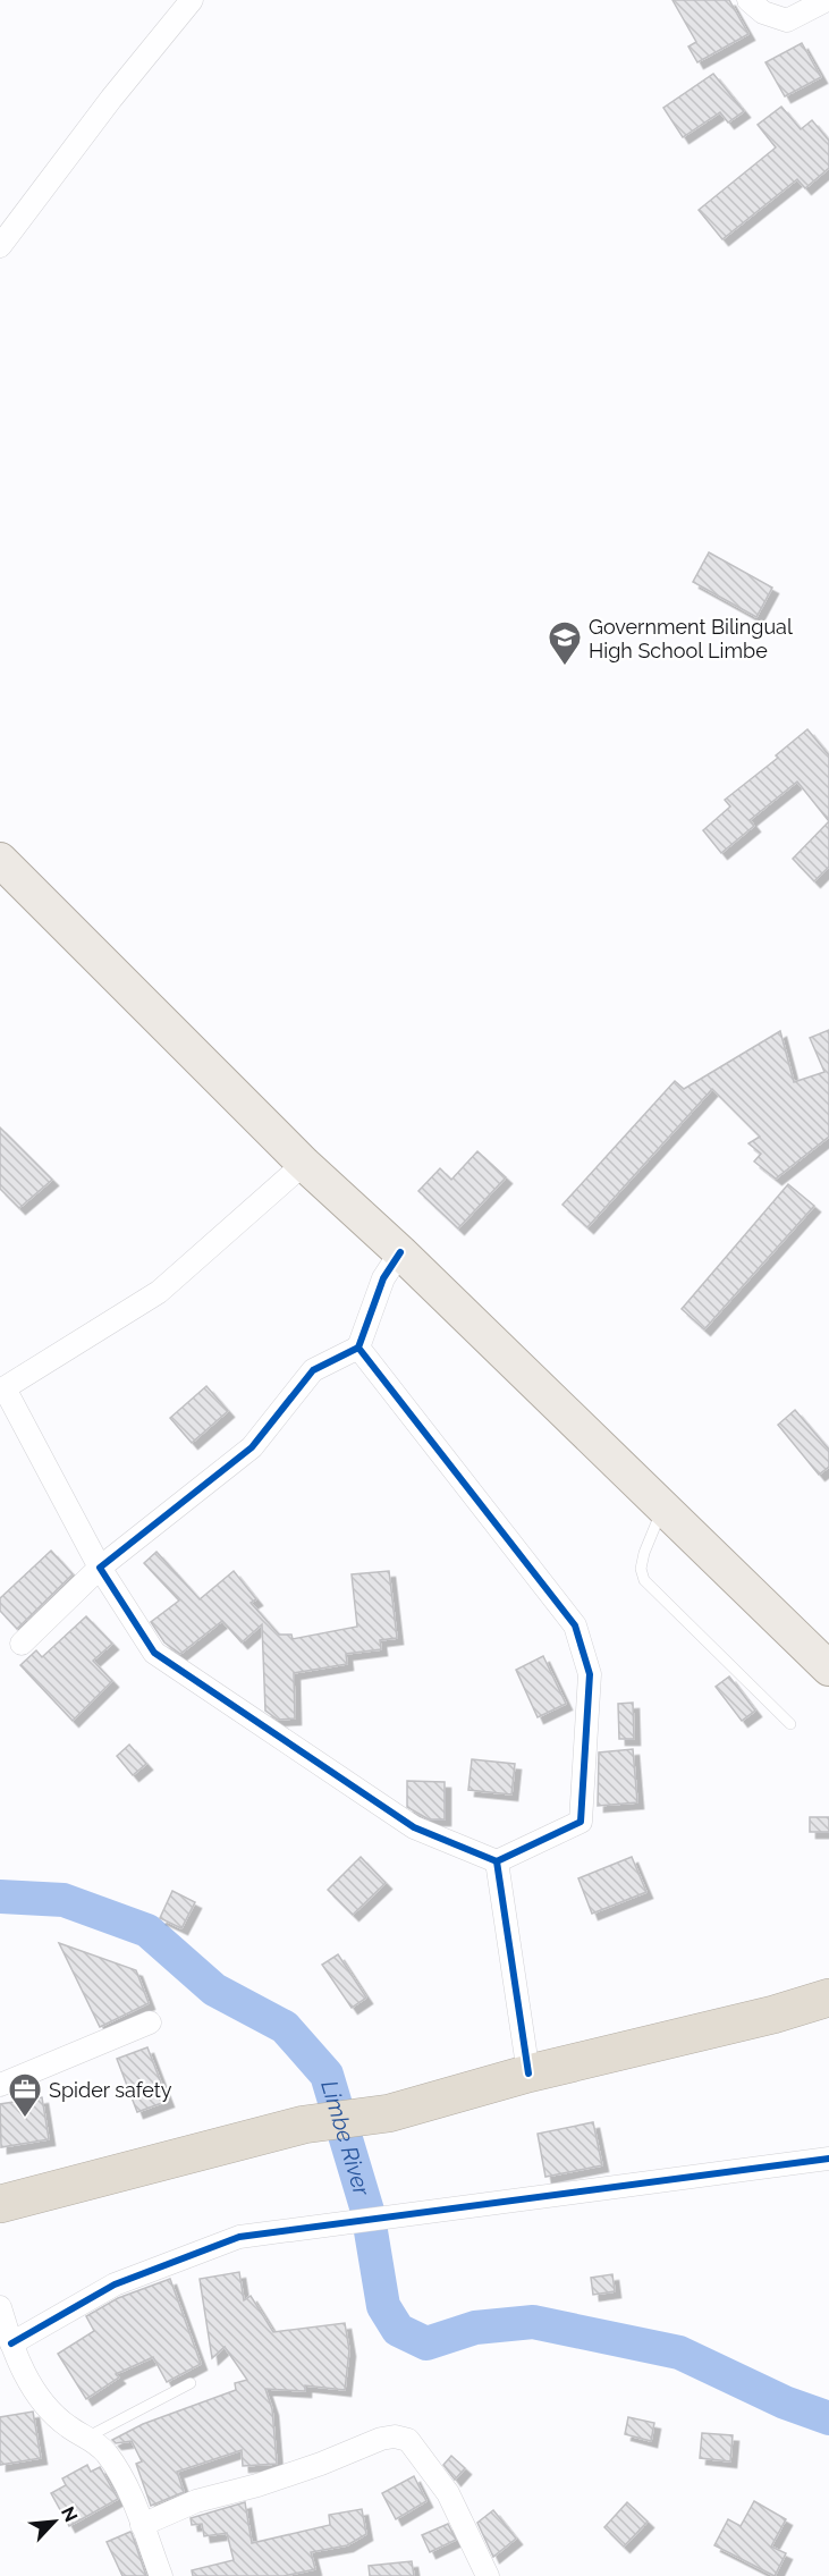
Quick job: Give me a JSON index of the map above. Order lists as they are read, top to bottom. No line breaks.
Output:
{"water":["Limbe River"],"places":{"school or university":["Government Bilingual High School Limbe"],"office":["Spider safety"]},"north":"top right"}
